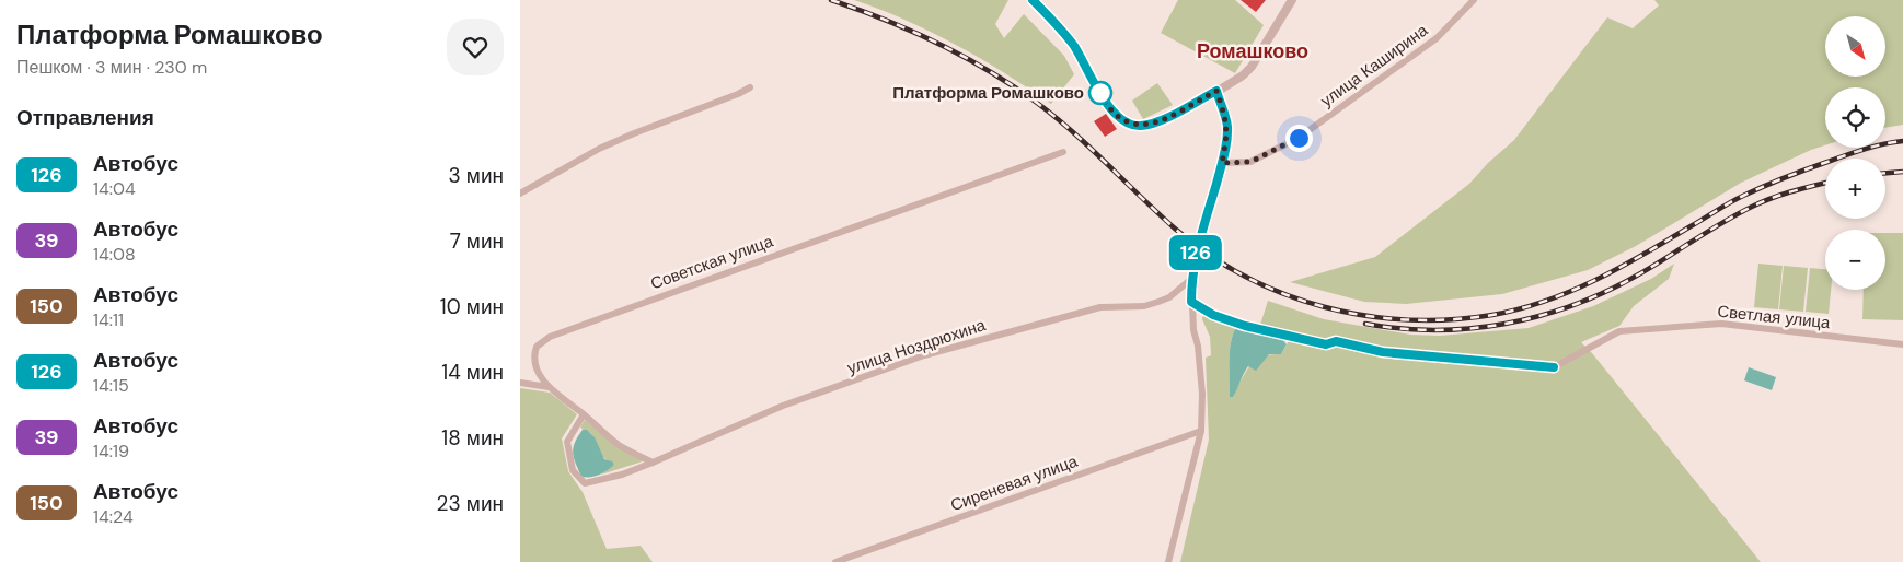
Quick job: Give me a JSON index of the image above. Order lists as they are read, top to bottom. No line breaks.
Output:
{"streets":{"street":["улица Каширина","Советская улица","Светлая улица","улица Ноздрюхина","Сиреневая улица"]},"crossings":[["Советская улица","улица Ноздрюхина"]],"districts":["Ромашково"],"places":["Платформа Ромашково"],"lines":["bus line 126"],"north":"bottom right","page":{"heading":[["Платформа Ромашково","Пешком · 3 мин · 230 m"],"Отправления"],"on_map":"126","map_buttons":["+","−"],"list":[{"mark":"126","name":"Автобус","note":"14:04","value":"3 мин"},{"mark":"39","name":"Автобус","note":"14:08","value":"7 мин"},{"mark":"150","name":"Автобус","note":"14:11","value":"10 мин"},{"mark":"126","name":"Автобус","note":"14:15","value":"14 мин"},{"mark":"39","name":"Автобус","note":"14:19","value":"18 мин"},{"mark":"150","name":"Автобус","note":"14:24","value":"23 мин"}]}}
